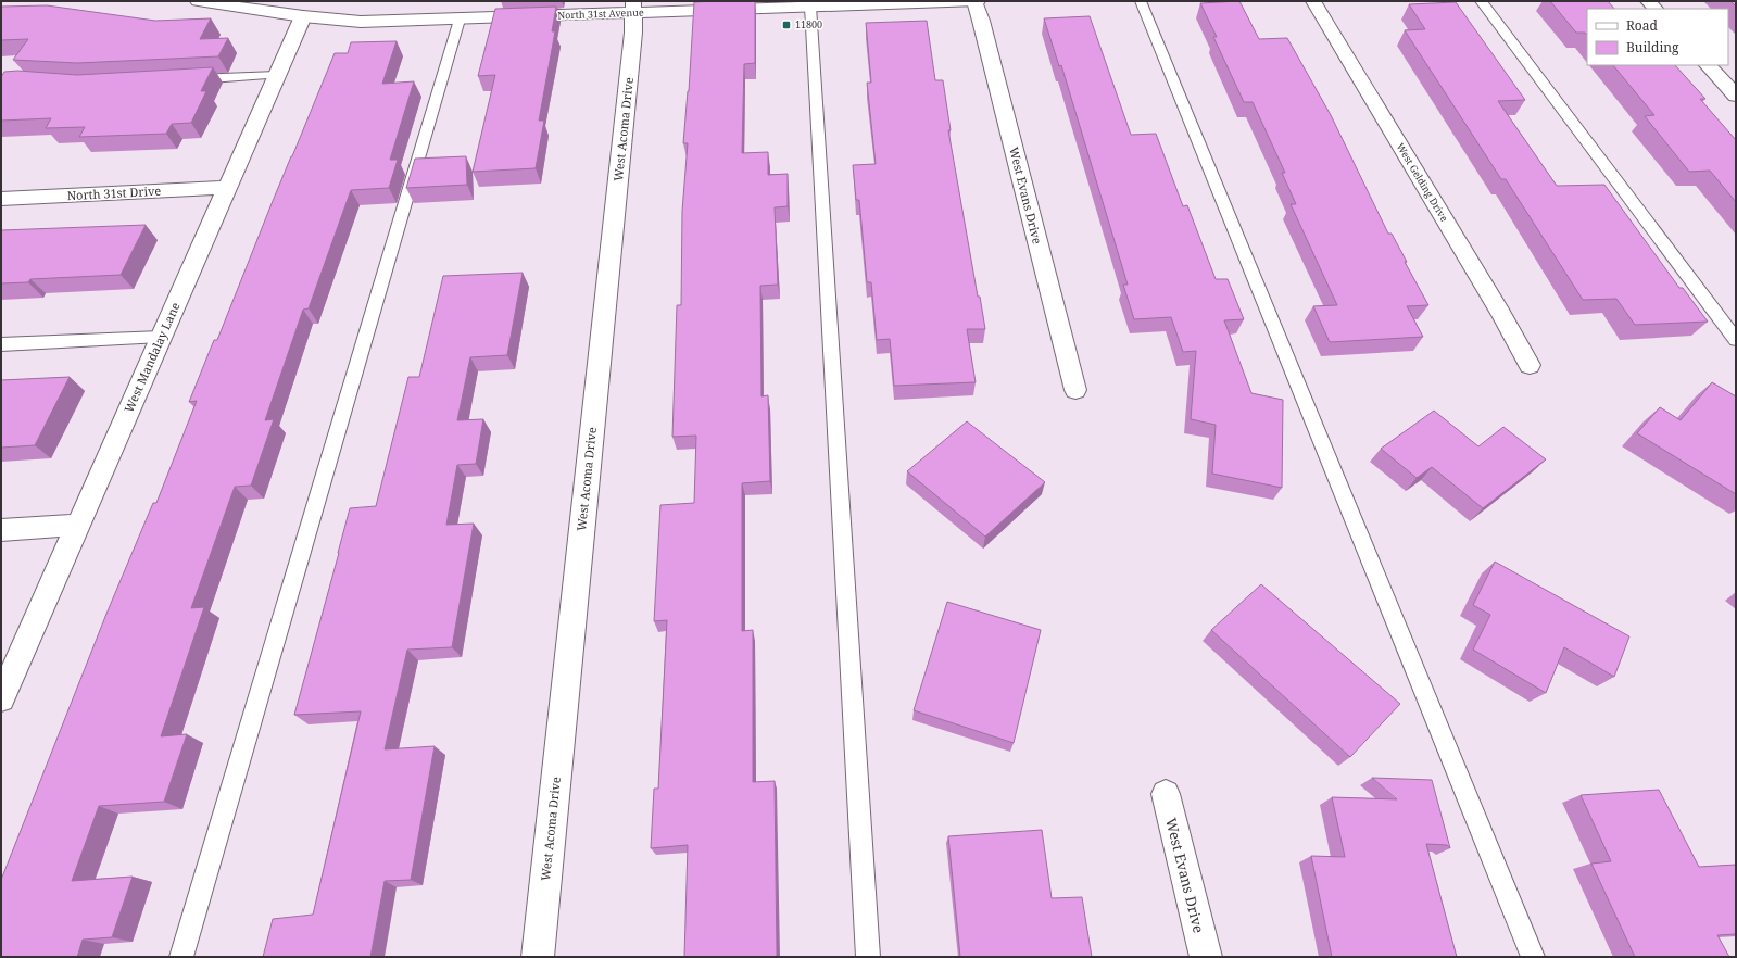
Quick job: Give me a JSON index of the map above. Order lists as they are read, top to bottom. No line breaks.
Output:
{"streets":{"street":["North 31st Avenue","West Acoma Drive","West Gelding Drive","North 31st Drive","West Evans Drive","West Mandalay Lane"]},"crossings":[["North 31st Avenue","West Acoma Drive"],["North 31st Avenue","West Evans Drive"],["North 31st Avenue","West Mandalay Lane"],["North 31st Drive","West Mandalay Lane"]],"places":{"transit":["11800"]},"legend":["Road","Building"]}
